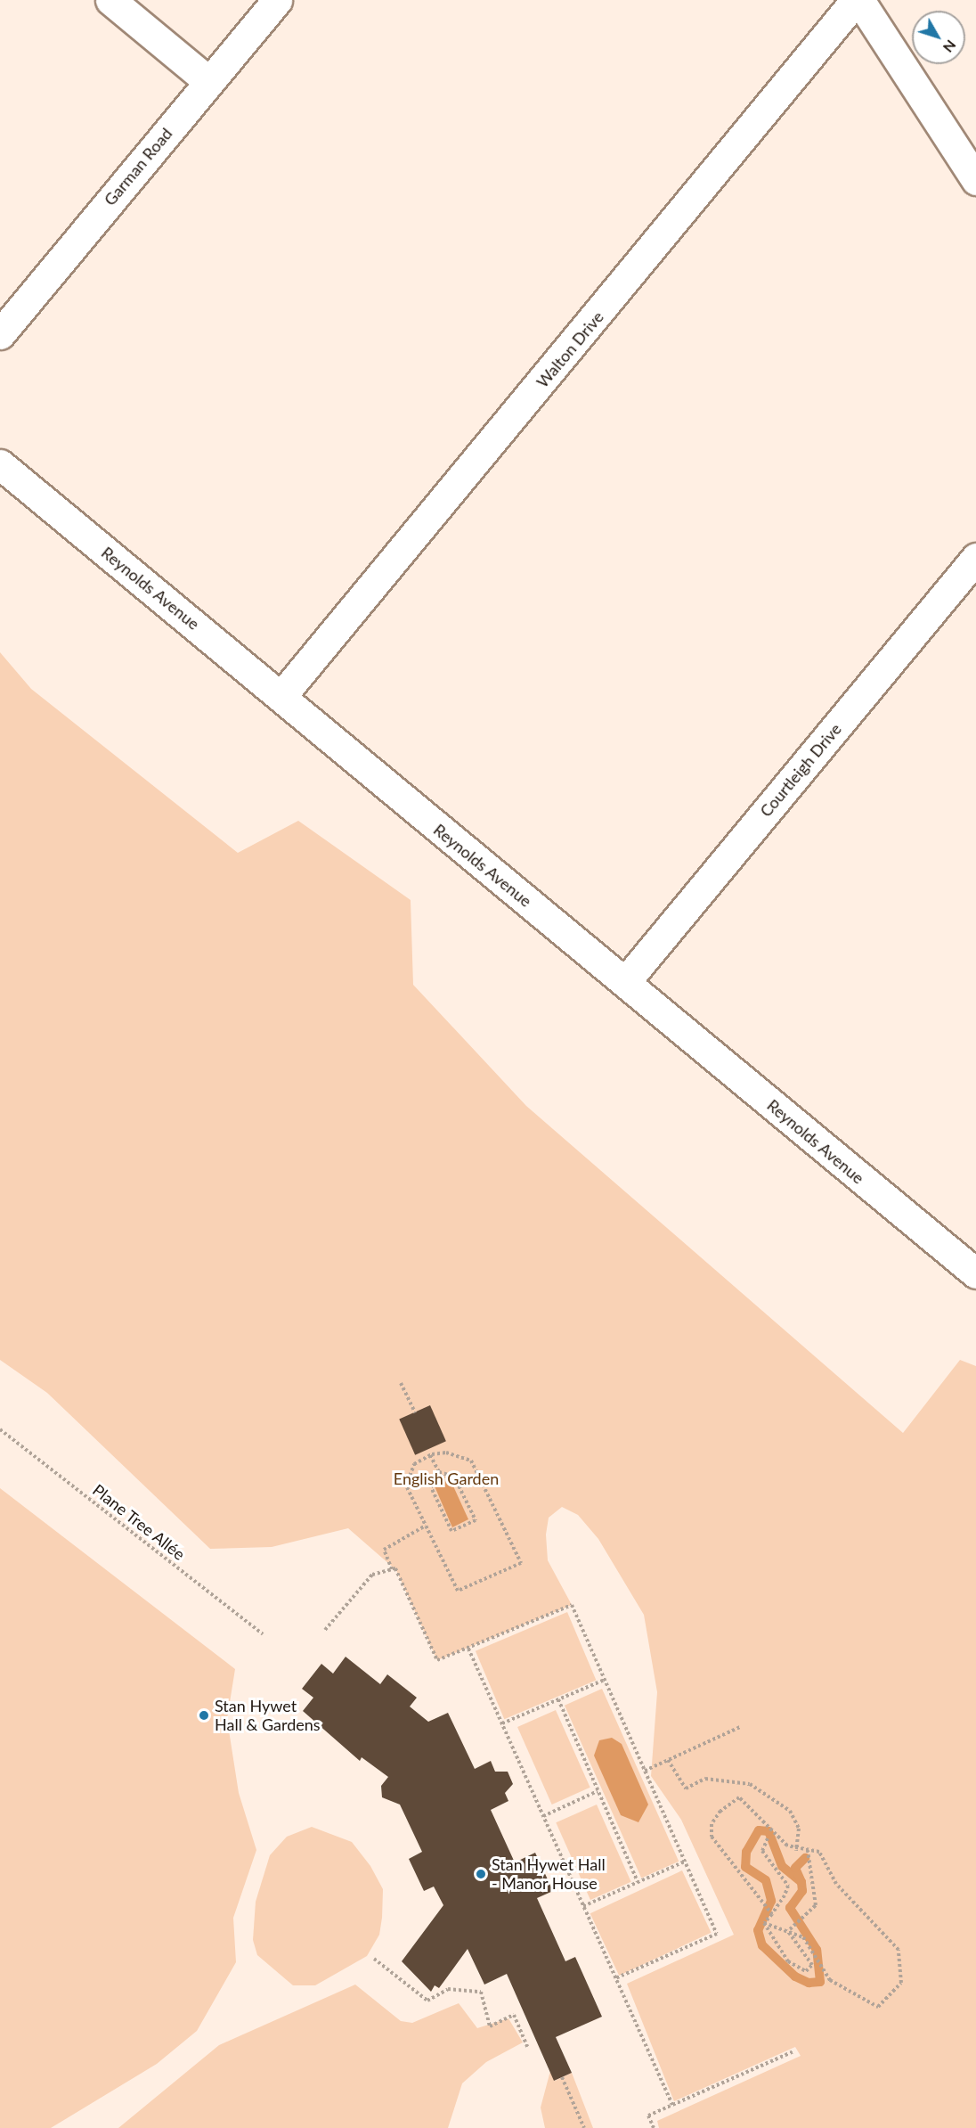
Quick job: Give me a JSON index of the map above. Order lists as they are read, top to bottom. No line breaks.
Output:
{"streets":{"street":["Garman Road","Walton Drive","Reynolds Avenue","Courtleigh Drive"],"path":["Plane Tree Allée"]},"crossings":[["Walton Drive","Reynolds Avenue"],["Reynolds Avenue","Courtleigh Drive"]],"parks":["English Garden"],"places":["Stan Hywet Hall & Gardens","Stan Hywet Hall - Manor House"],"north":"bottom right"}
